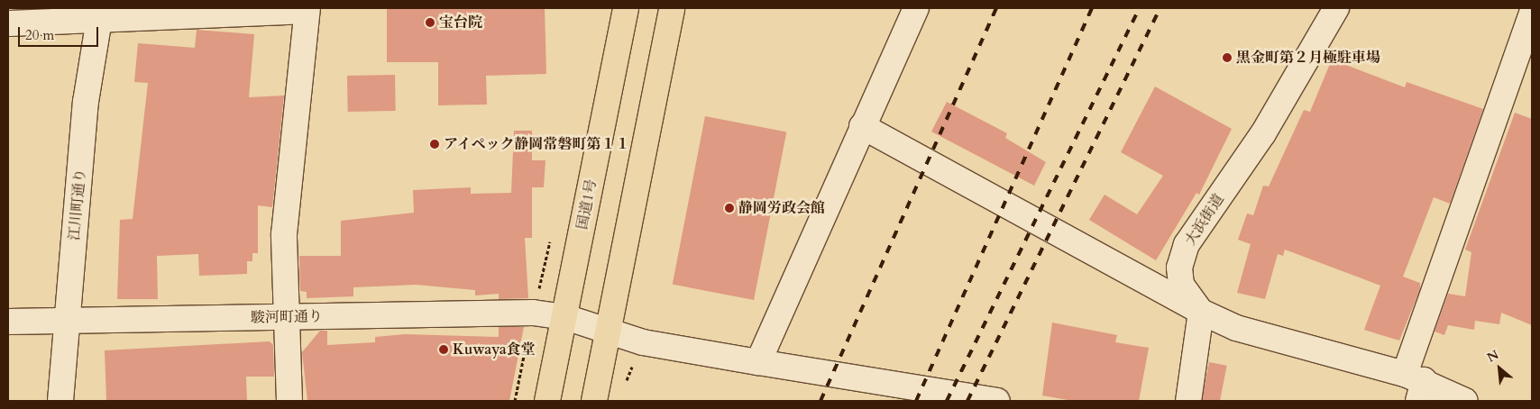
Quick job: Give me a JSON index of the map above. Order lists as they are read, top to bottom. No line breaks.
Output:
{"streets":{"highway":["国道1号"],"street":["江川町通り","大浜街道","駿河町通り"]},"crossings":[["江川町通り","駿河町通り"],["国道1号","駿河町通り"]],"places":["宝台院","黒金町第２月極駐車場","アイペック静岡常磐町第１１","静岡労政会館","Kuwaya食堂"],"scale_bar":"20 m","north":"top left"}
